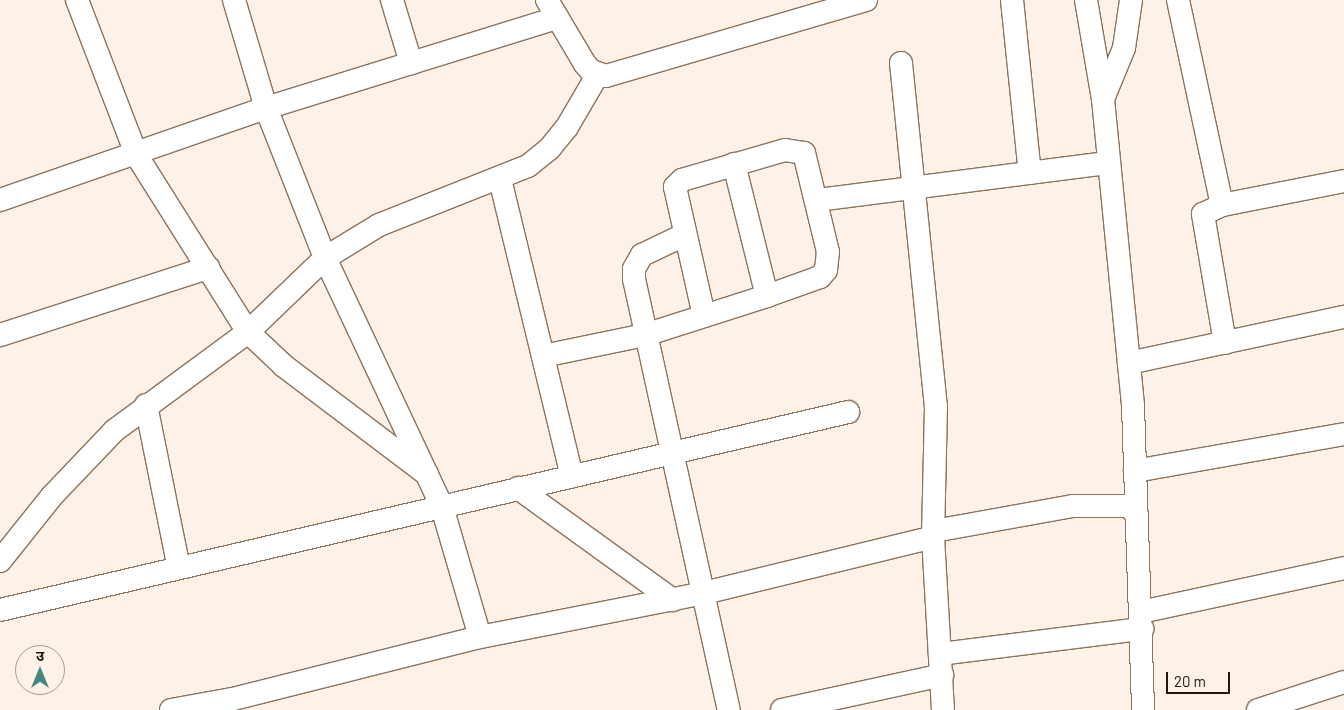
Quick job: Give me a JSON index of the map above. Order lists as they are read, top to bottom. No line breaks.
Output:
{"scale_bar":"20 m","north":"top"}
